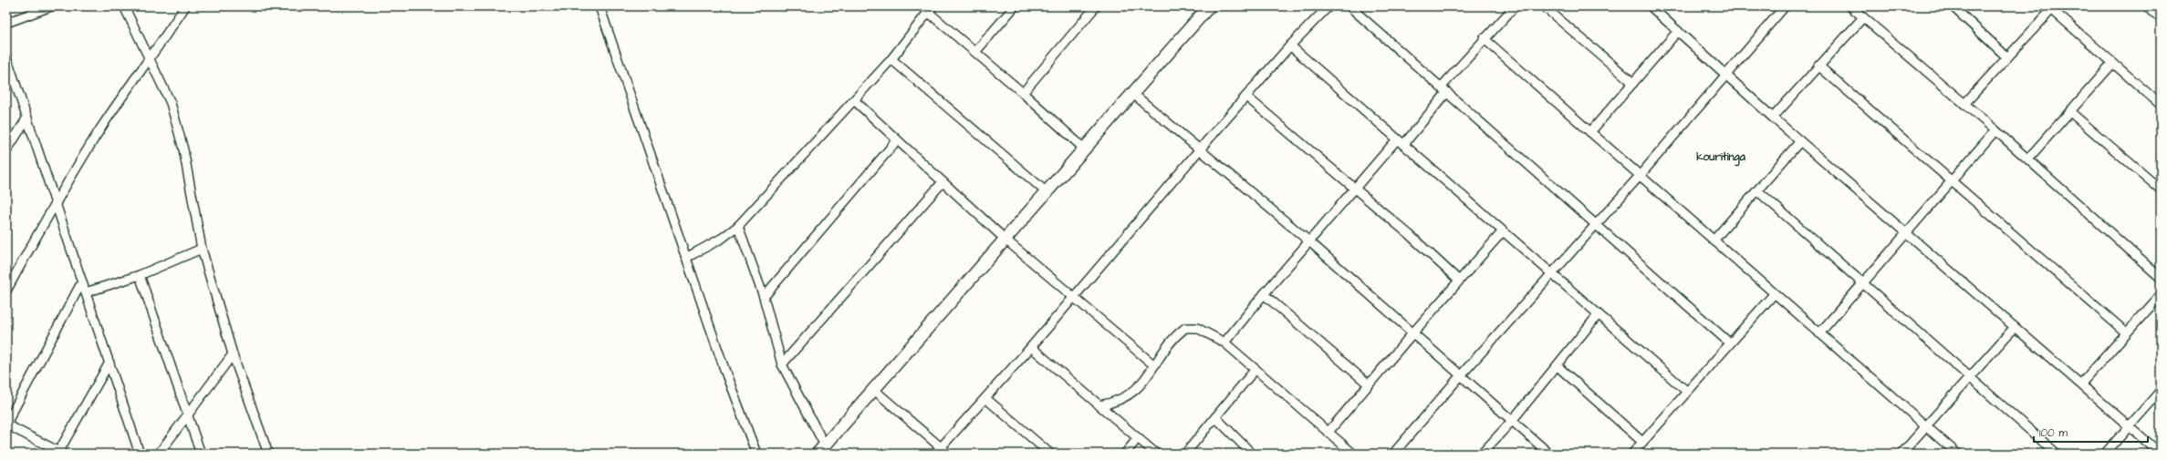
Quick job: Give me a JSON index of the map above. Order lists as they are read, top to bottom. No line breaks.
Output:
{"districts":["kouritinga"],"scale_bar":"100 m"}
